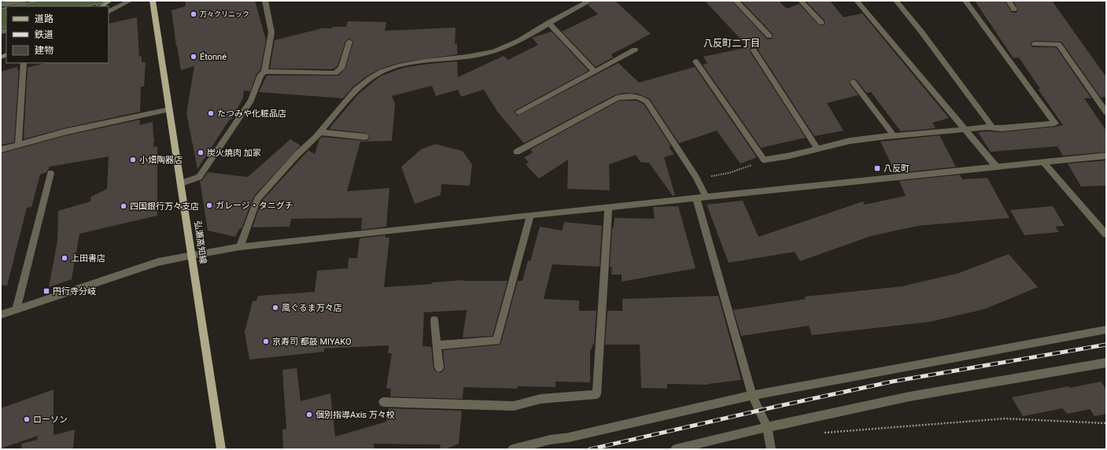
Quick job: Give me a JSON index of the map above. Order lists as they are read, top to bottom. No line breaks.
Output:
{"streets":{"main road":["弘瀬高知線"]},"districts":["八反町二丁目"],"places":{"other":["万々クリニック","Étonné","たつみや化粧品店","炭火焼肉 加家","小畑陶器店","ガレージ・タニグチ","四国銀行万々支店","上田書店","風ぐるま万々店","京寿司 都鼓 MIYAKO","個別指導Axis 万々校","ローソン"],"transit":["八反町","円行寺分岐"]},"legend":["道路","鉄道","建物"]}
